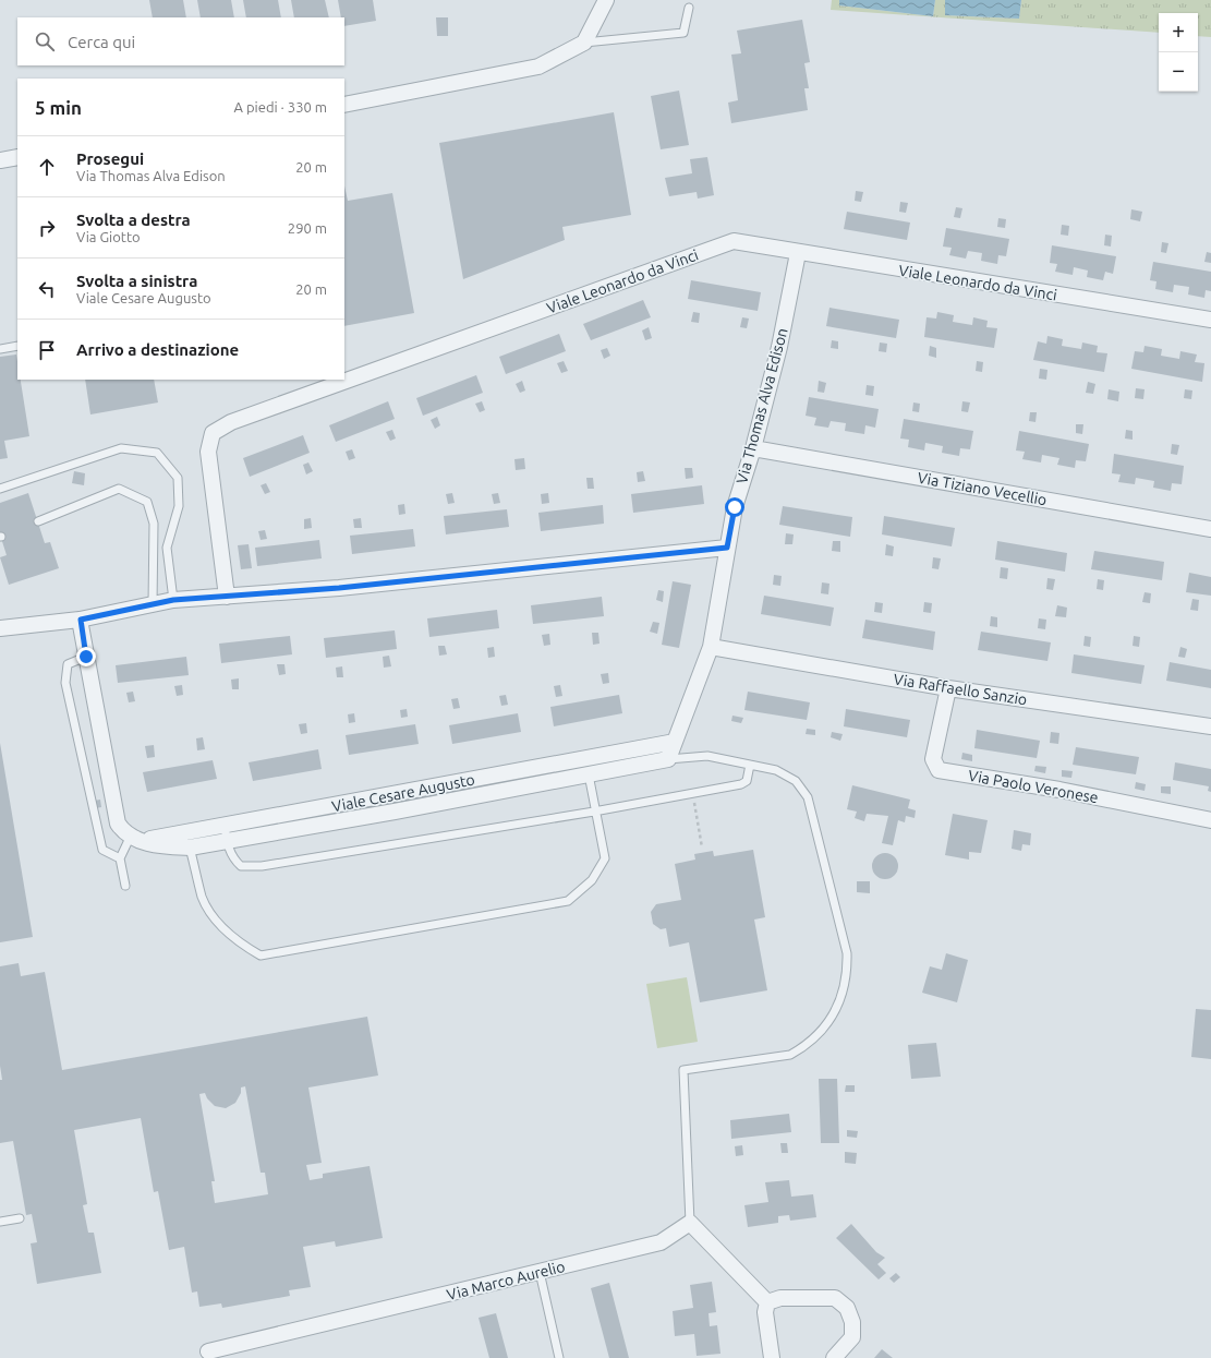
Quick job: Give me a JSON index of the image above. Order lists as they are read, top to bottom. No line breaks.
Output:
{"streets":{"street":["Viale Leonardo da Vinci","Via Thomas Alva Edison","Via Tiziano Vecellio","Via Raffaello Sanzio","Via Paolo Veronese","Viale Cesare Augusto","Via Marco Aurelio"]},"crossings":[["Viale Leonardo da Vinci","Via Thomas Alva Edison"],["Via Thomas Alva Edison","Via Tiziano Vecellio"],["Via Thomas Alva Edison","Via Raffaello Sanzio"],["Via Thomas Alva Edison","Viale Cesare Augusto"],["Via Raffaello Sanzio","Via Paolo Veronese"]],"page":{"map_buttons":["+","−"],"search":"Cerca qui","heading":["5 min","A piedi · 330 m"],"list":[["Prosegui","Via Thomas Alva Edison","20 m"],["Svolta a destra","Via Giotto","290 m"],["Svolta a sinistra","Viale Cesare Augusto","20 m"],"Arrivo a destinazione"]}}
